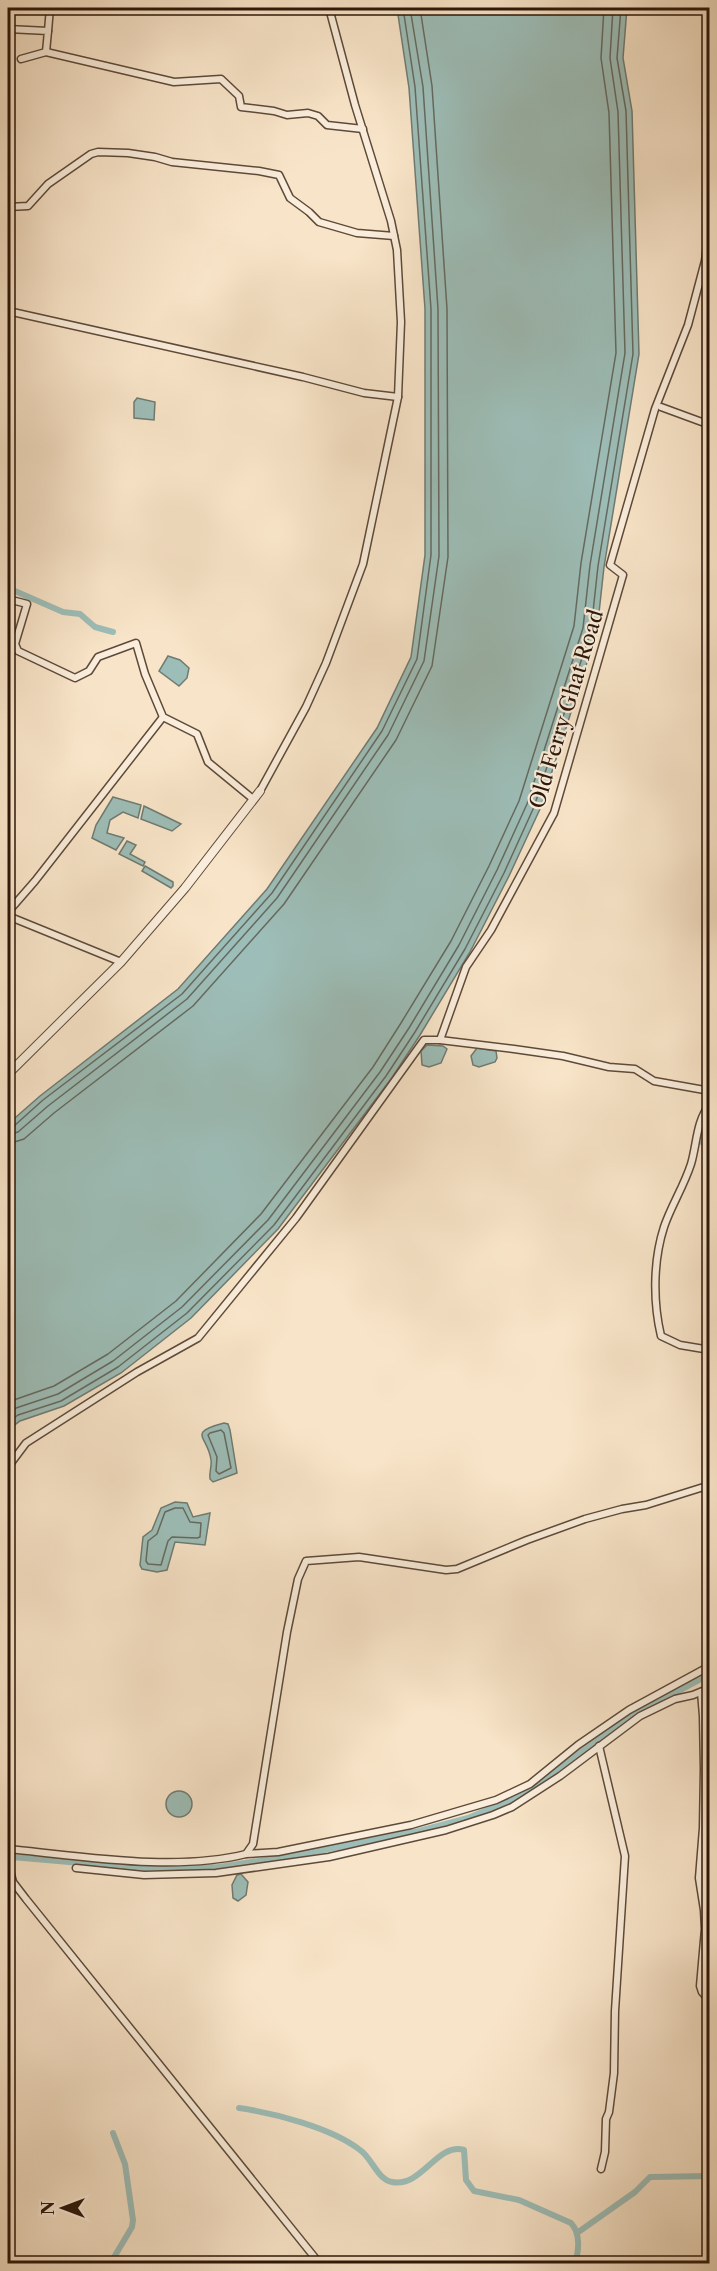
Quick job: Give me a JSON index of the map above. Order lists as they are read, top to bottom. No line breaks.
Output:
{"streets":{"street":["Old Ferry Ghat Road"]},"north":"left"}
